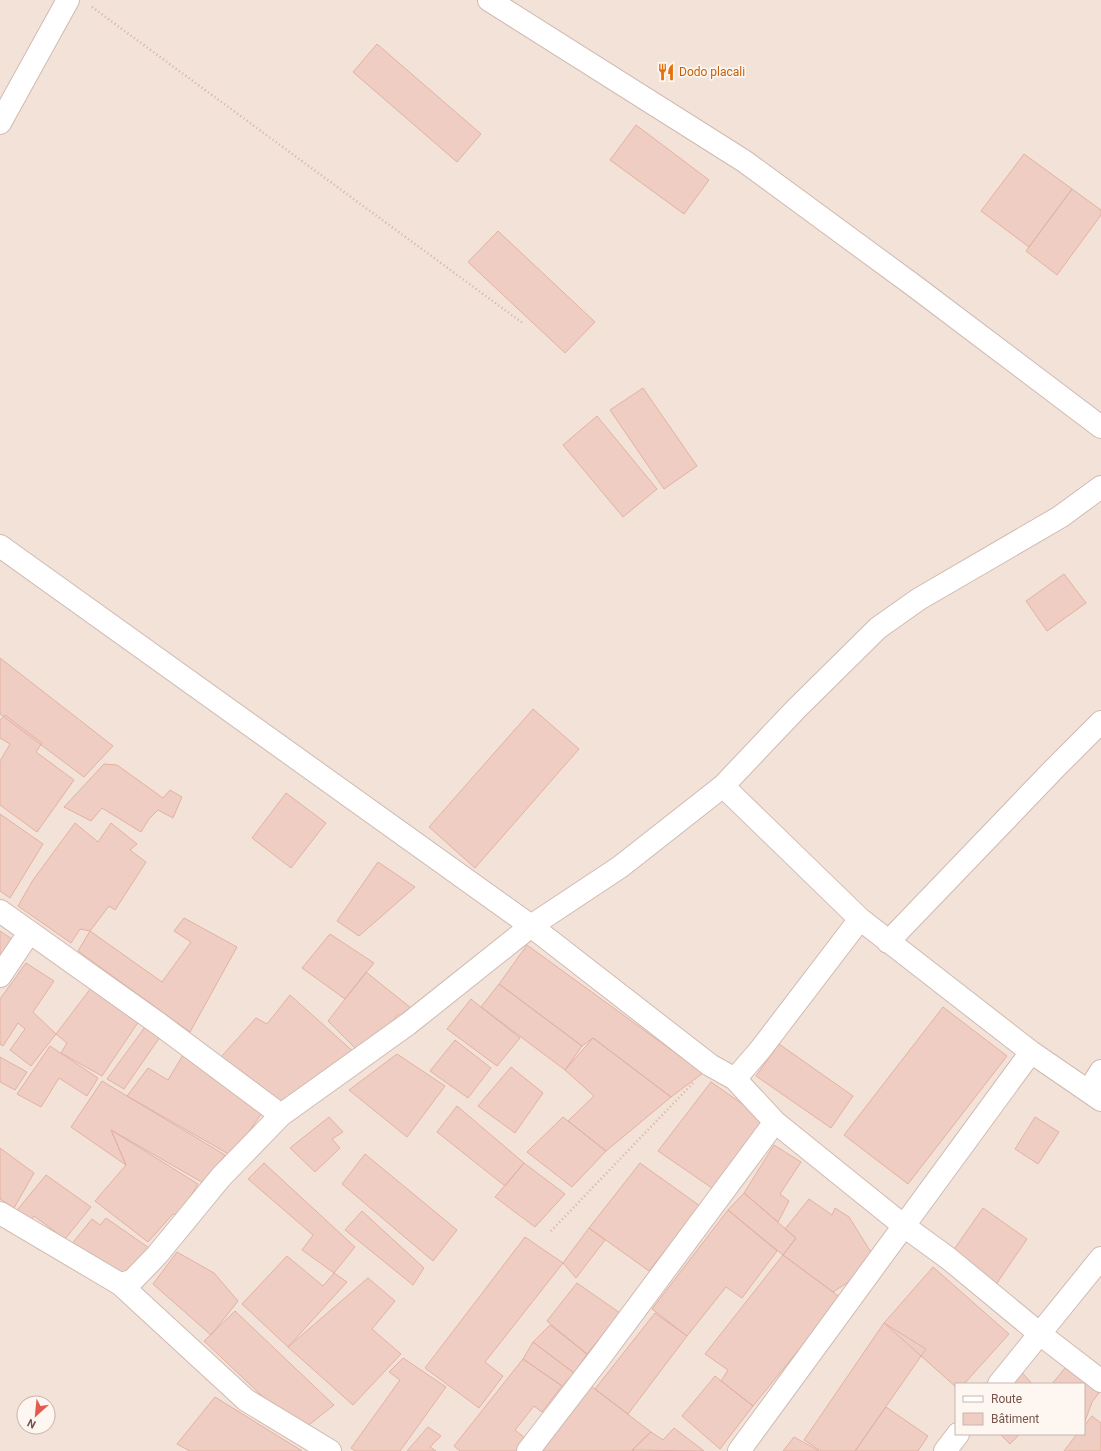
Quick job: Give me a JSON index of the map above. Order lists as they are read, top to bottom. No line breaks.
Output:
{"places":{"restaurant":["Dodo placali"]},"legend":["Route","Bâtiment"],"north":"bottom left"}
